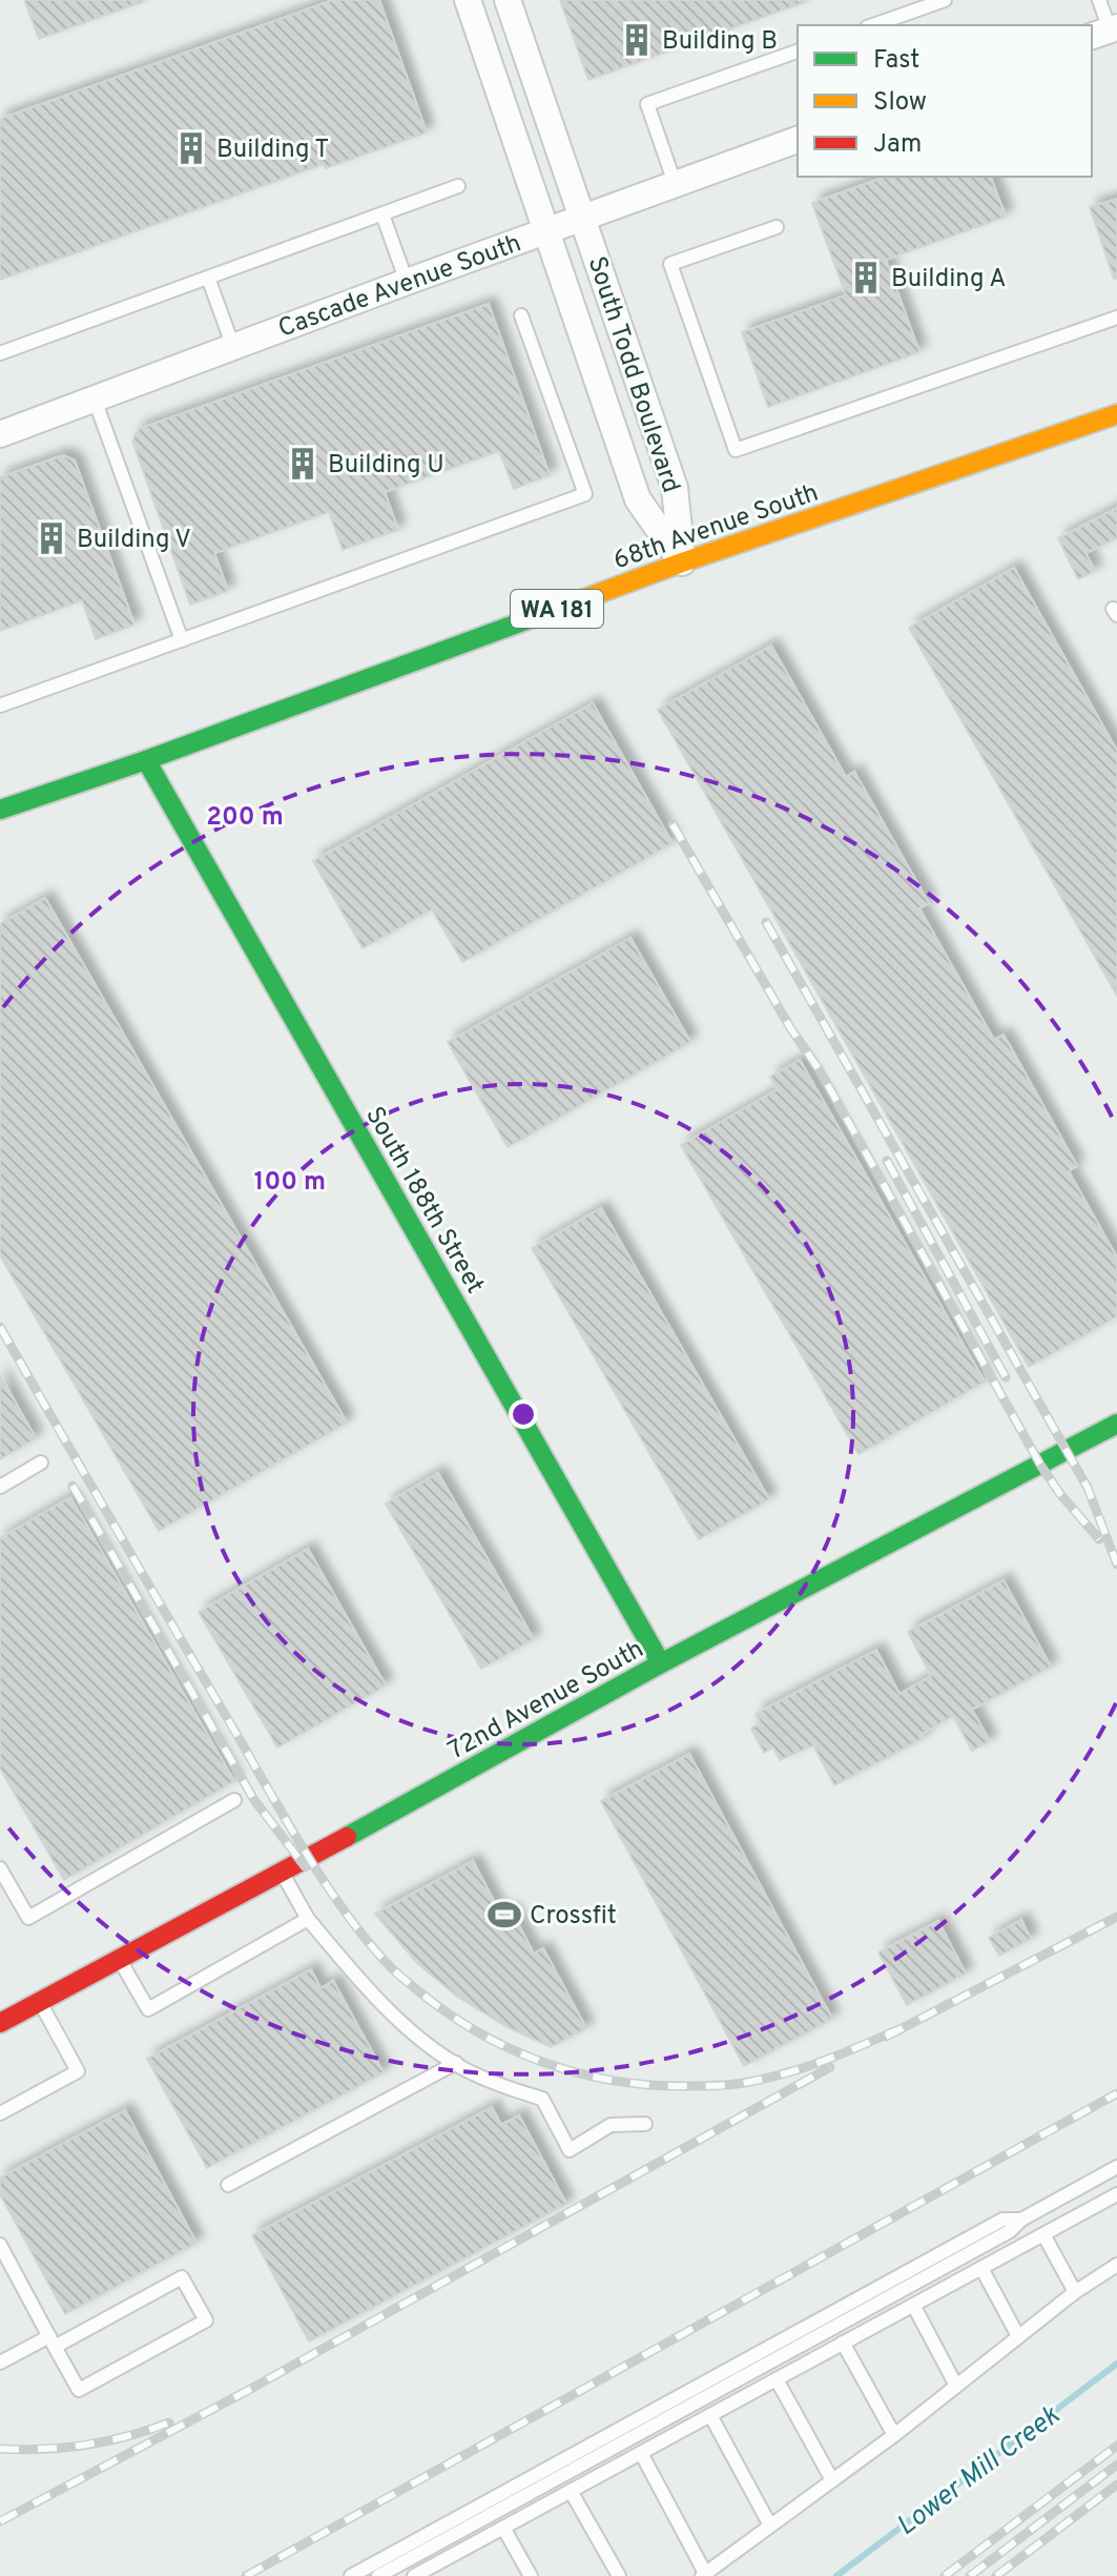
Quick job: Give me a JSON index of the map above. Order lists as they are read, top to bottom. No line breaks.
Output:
{"streets":{"street":["Cascade Avenue South","South Todd Boulevard","68th Avenue South","WA 181","South 188th Street","72nd Avenue South"]},"crossings":[["Cascade Avenue South","South Todd Boulevard"],["South Todd Boulevard","68th Avenue South"],["68th Avenue South","South 188th Street"],["South 188th Street","72nd Avenue South"]],"water":["Lower Mill Creek"],"places":{"building":["Building B","Building T","Building A","Building U","Building V"],"sports":["Crossfit"]},"legend":["Fast","Slow","Jam"],"rings":["200 m","100 m"]}
